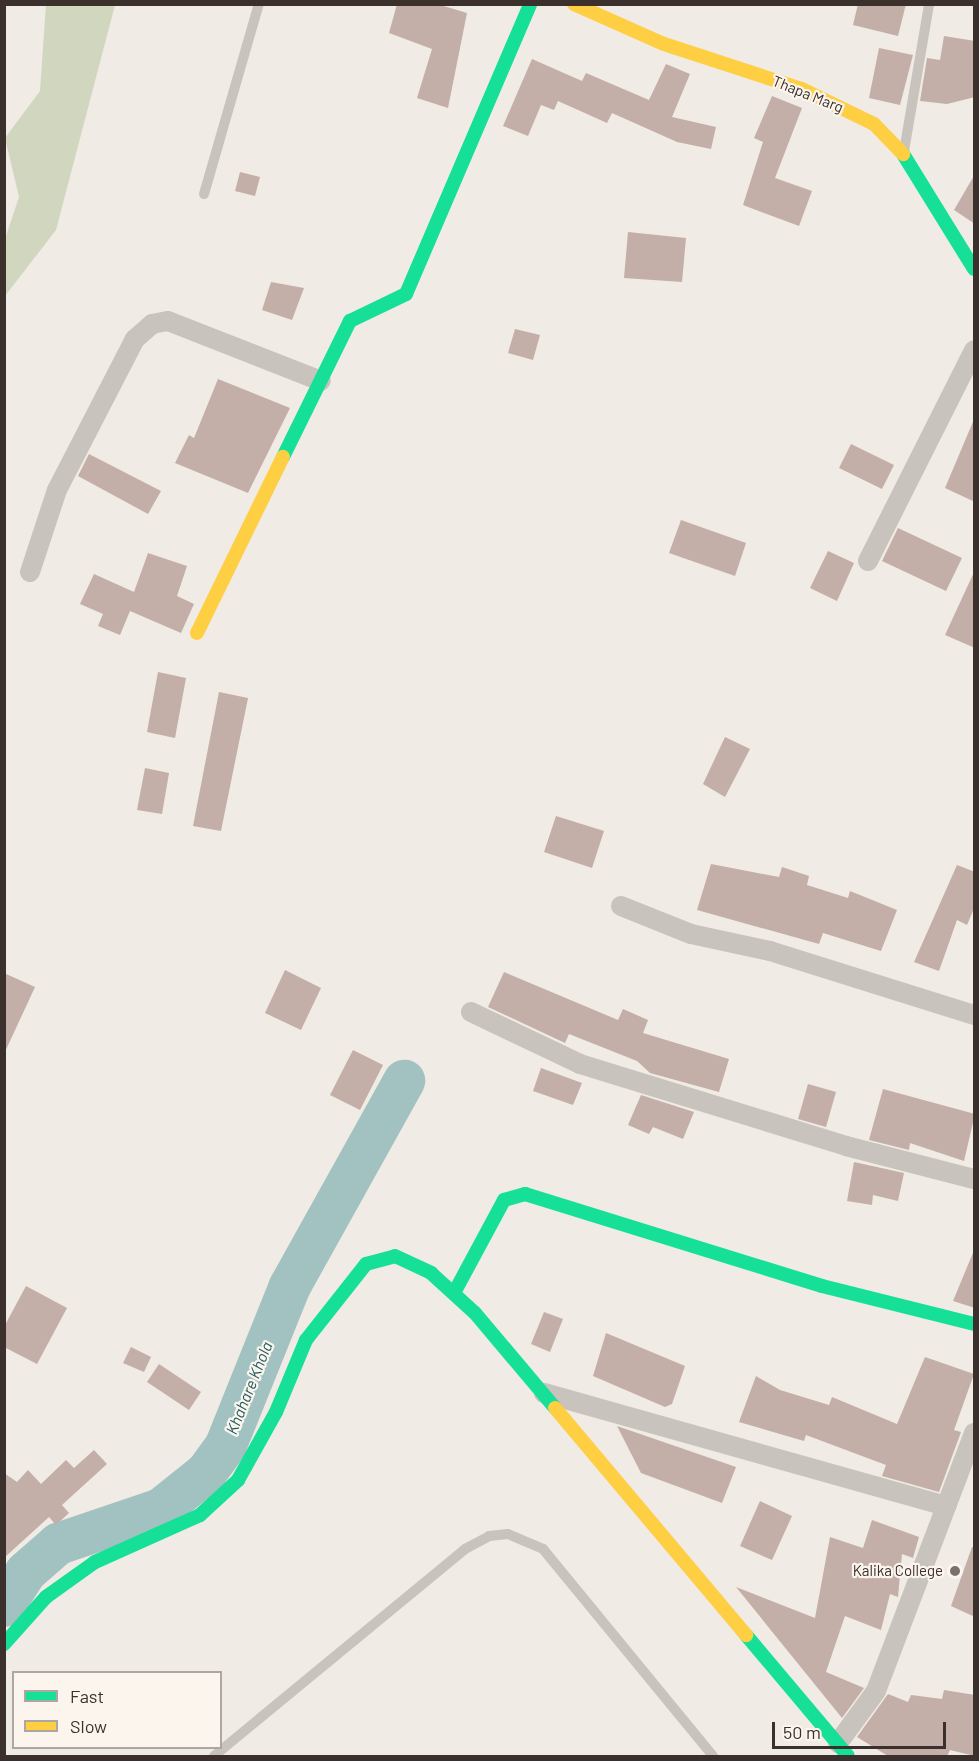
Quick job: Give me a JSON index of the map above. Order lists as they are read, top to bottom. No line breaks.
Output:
{"streets":{"street":["Thapa Marg"]},"water":["Khahare Khola"],"places":["Kalika College"],"legend":["Fast","Slow"],"scale_bar":"50 m"}
